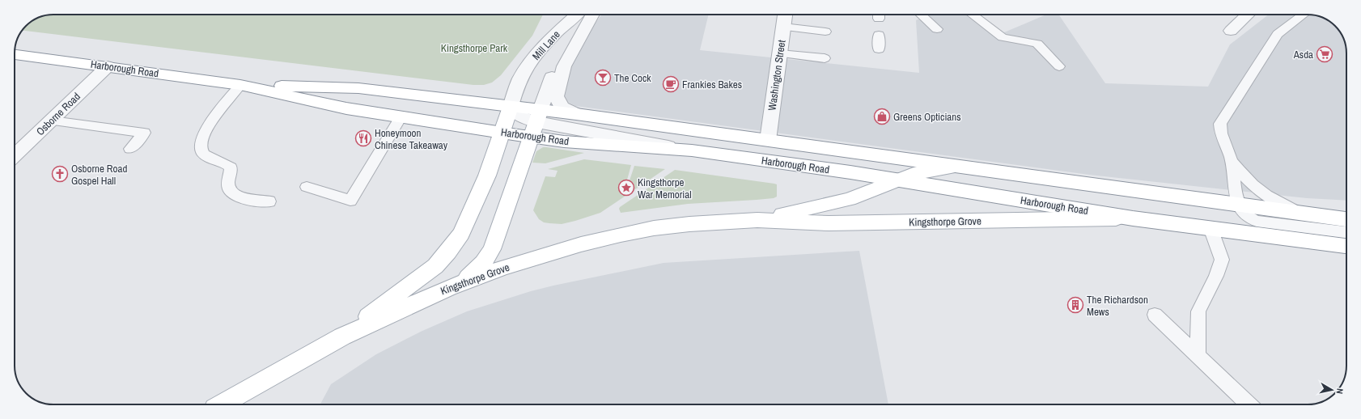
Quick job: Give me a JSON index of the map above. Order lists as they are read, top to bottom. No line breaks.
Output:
{"streets":{"main road":["Harborough Road","Kingsthorpe Grove"],"street":["Mill Lane","Washington Street","Osborne Road"]},"crossings":[["Mill Lane","Harborough Road"],["Harborough Road","Washington Street"],["Harborough Road","Osborne Road"],["Harborough Road","Kingsthorpe Grove"]],"parks":["Kingsthorpe Park"],"places":{"supermarket":["Asda"],"bar":["The Cock"],"cafe":["Frankies Bakes"],"shop":["Greens Opticians"],"restaurant":["Honeymoon Chinese Takeaway"],"church":["Osborne Road Gospel Hall"],"place":["Kingsthorpe War Memorial"],"building":["The Richardson Mews"]},"north":"right"}
